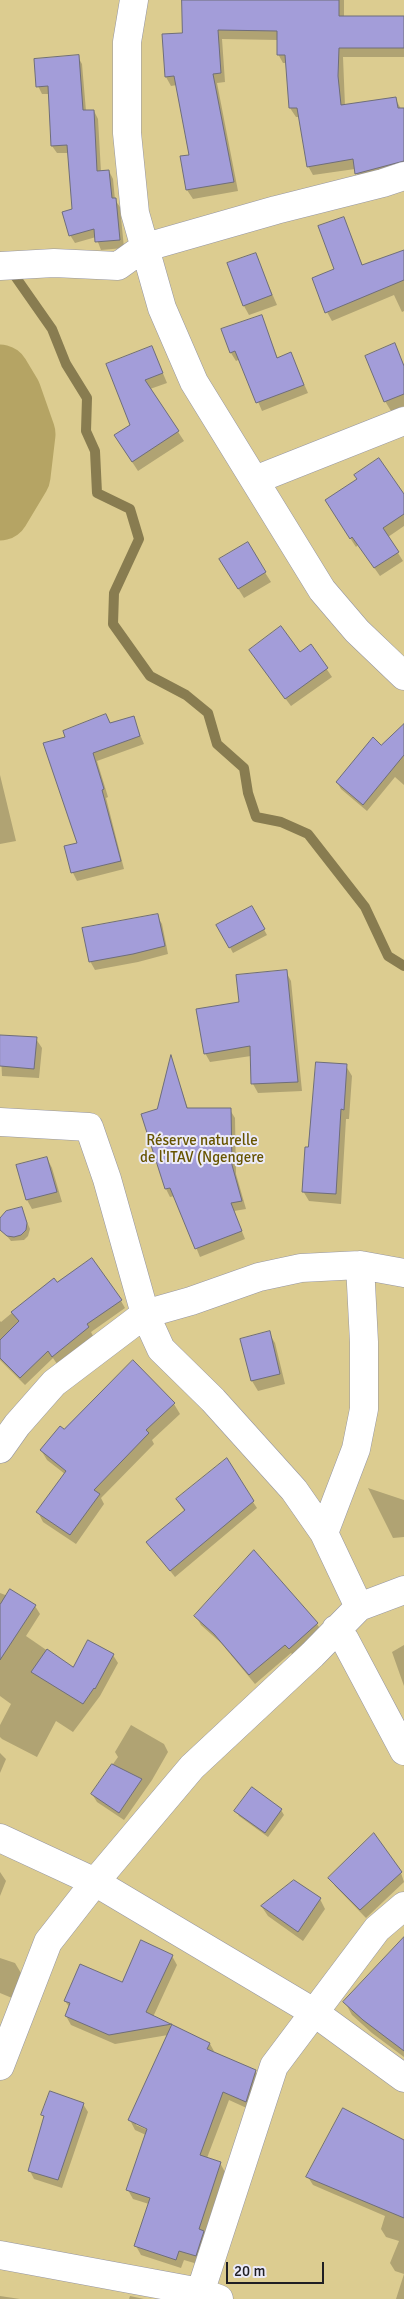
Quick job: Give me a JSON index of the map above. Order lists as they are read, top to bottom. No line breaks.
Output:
{"parks":["Réserve naturelle de l'ITAV (Ngengere"],"scale_bar":"20 m"}
